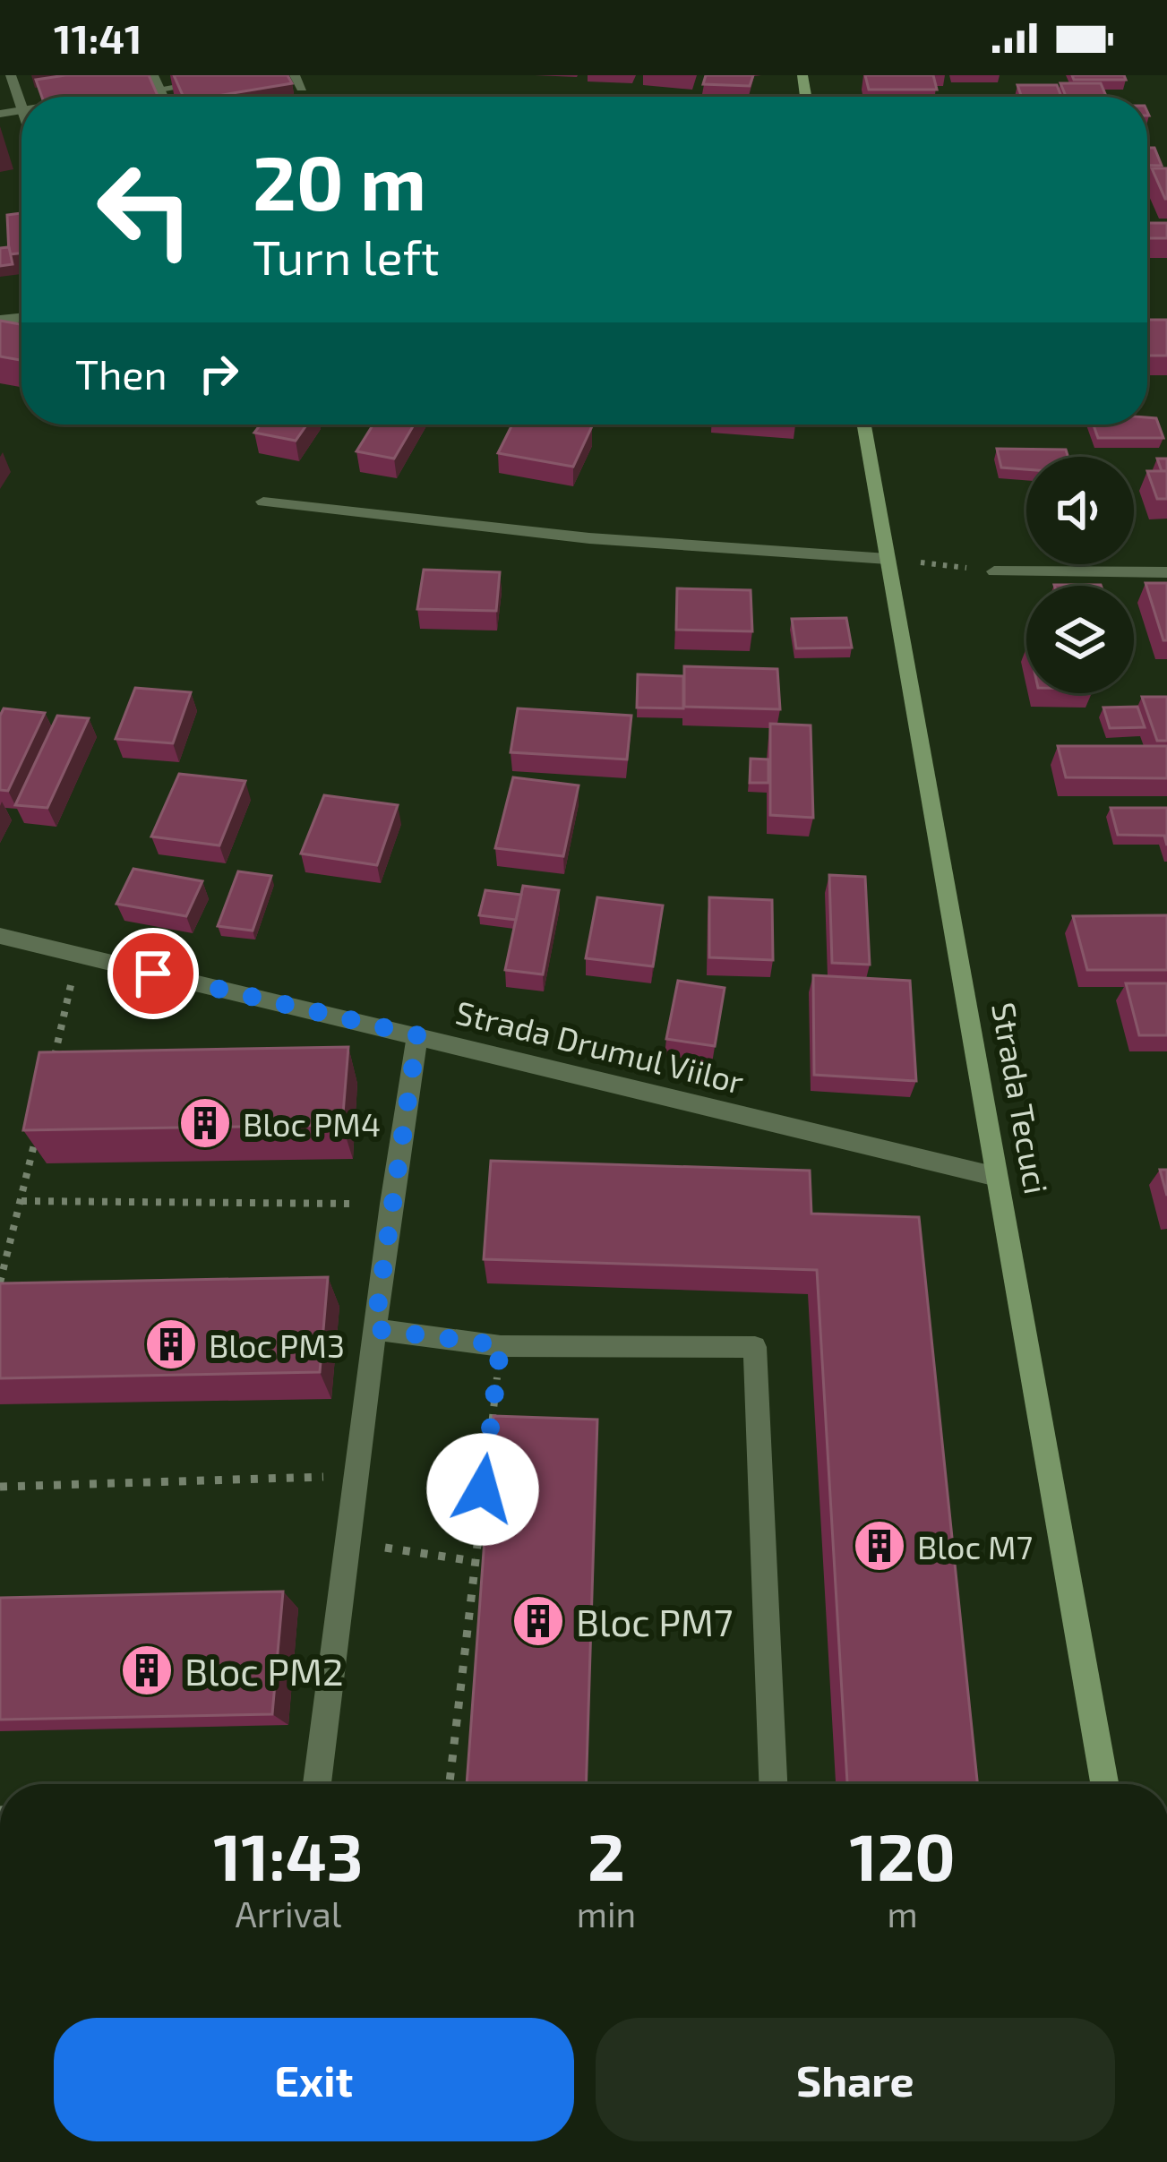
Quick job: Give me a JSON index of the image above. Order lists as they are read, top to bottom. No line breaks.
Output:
{"streets":{"main road":["Strada Tecuci"],"street":["Strada Drumul Viilor"]},"crossings":[["Strada Drumul Viilor","Strada Tecuci"]],"places":{"building":["Bloc PM4","Bloc PM3","Bloc M7","Bloc PM7","Bloc PM2"]},"page":{"status":"11:41","turn":["20 m","Turn left"],"then":"Then","eta":["11:43","Arrival","2","min","120","m"],"buttons":["Exit","Share"]}}
